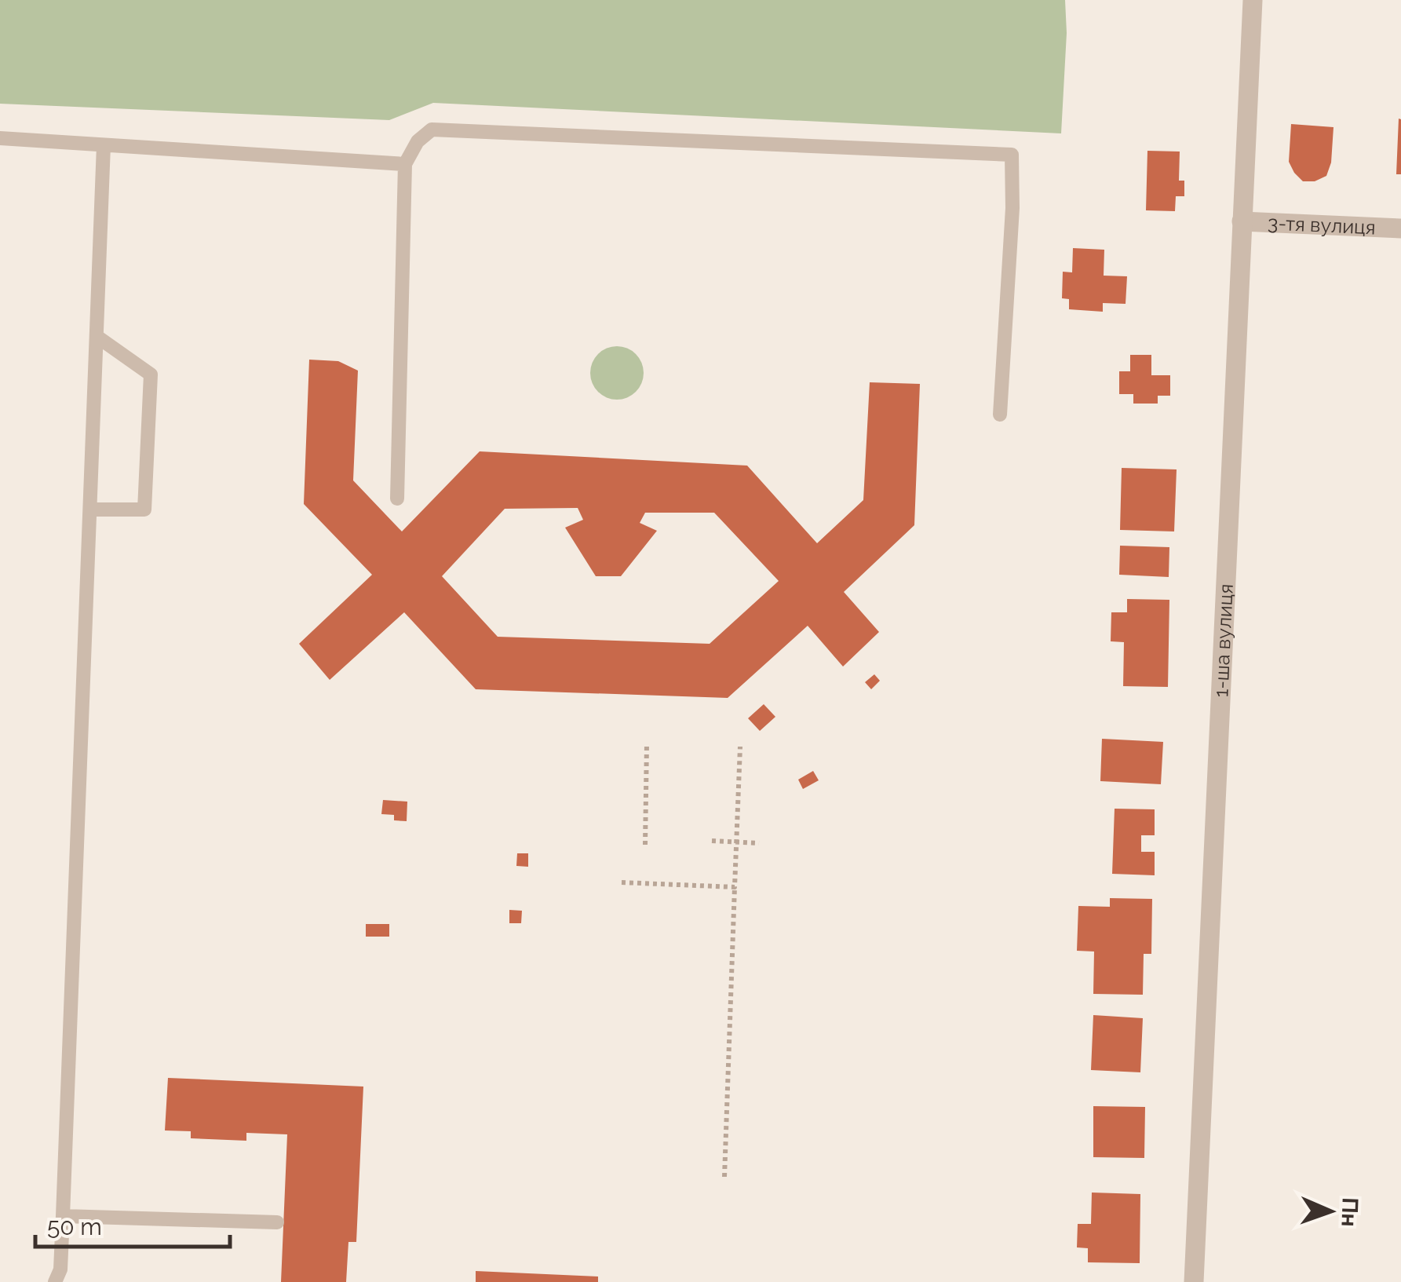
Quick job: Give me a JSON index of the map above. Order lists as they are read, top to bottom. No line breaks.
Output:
{"streets":{"street":["3-тя вулиця","1-ша вулиця"]},"crossings":[["3-тя вулиця","1-ша вулиця"]],"scale_bar":"50 m","north":"right"}
